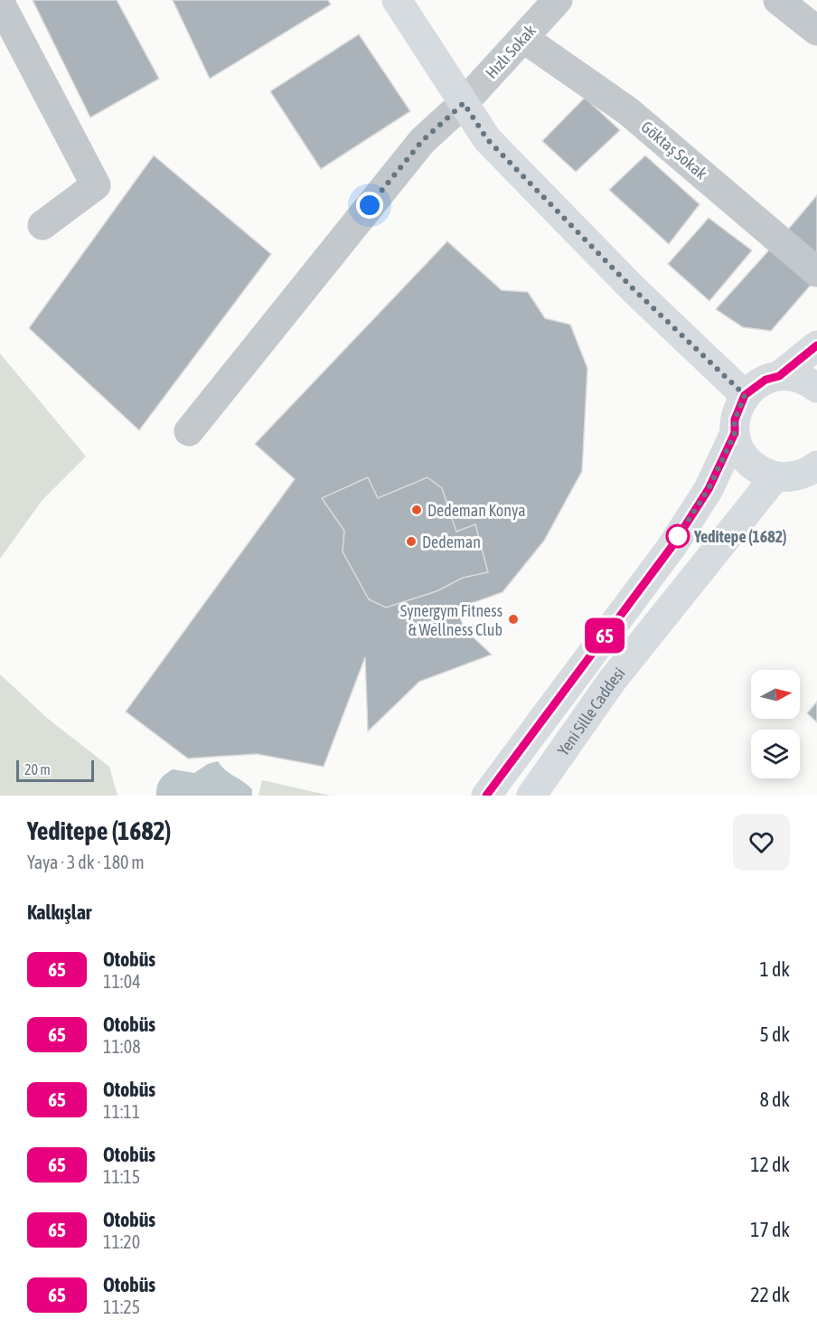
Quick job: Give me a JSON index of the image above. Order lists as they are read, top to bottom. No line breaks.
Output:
{"streets":{"main road":["Yeni Sille Caddesi"],"street":["Hızlı Sokak","Göktaş Sokak"]},"crossings":[["Hızlı Sokak","Göktaş Sokak"]],"places":["Dedeman Konya","Yeditepe (1682)","Dedeman","Synergym Fitness & Wellness Club"],"lines":["bus line 65"],"scale_bar":"20 m","north":"right","page":{"on_map":"65","scale":"20 m","heading":[["Yeditepe (1682)","Yaya · 3 dk · 180 m"],"Kalkışlar"],"list":[{"mark":"65","name":"Otobüs","note":"11:04","value":"1 dk"},{"mark":"65","name":"Otobüs","note":"11:08","value":"5 dk"},{"mark":"65","name":"Otobüs","note":"11:11","value":"8 dk"},{"mark":"65","name":"Otobüs","note":"11:15","value":"12 dk"},{"mark":"65","name":"Otobüs","note":"11:20","value":"17 dk"},{"mark":"65","name":"Otobüs","note":"11:25","value":"22 dk"}]}}
